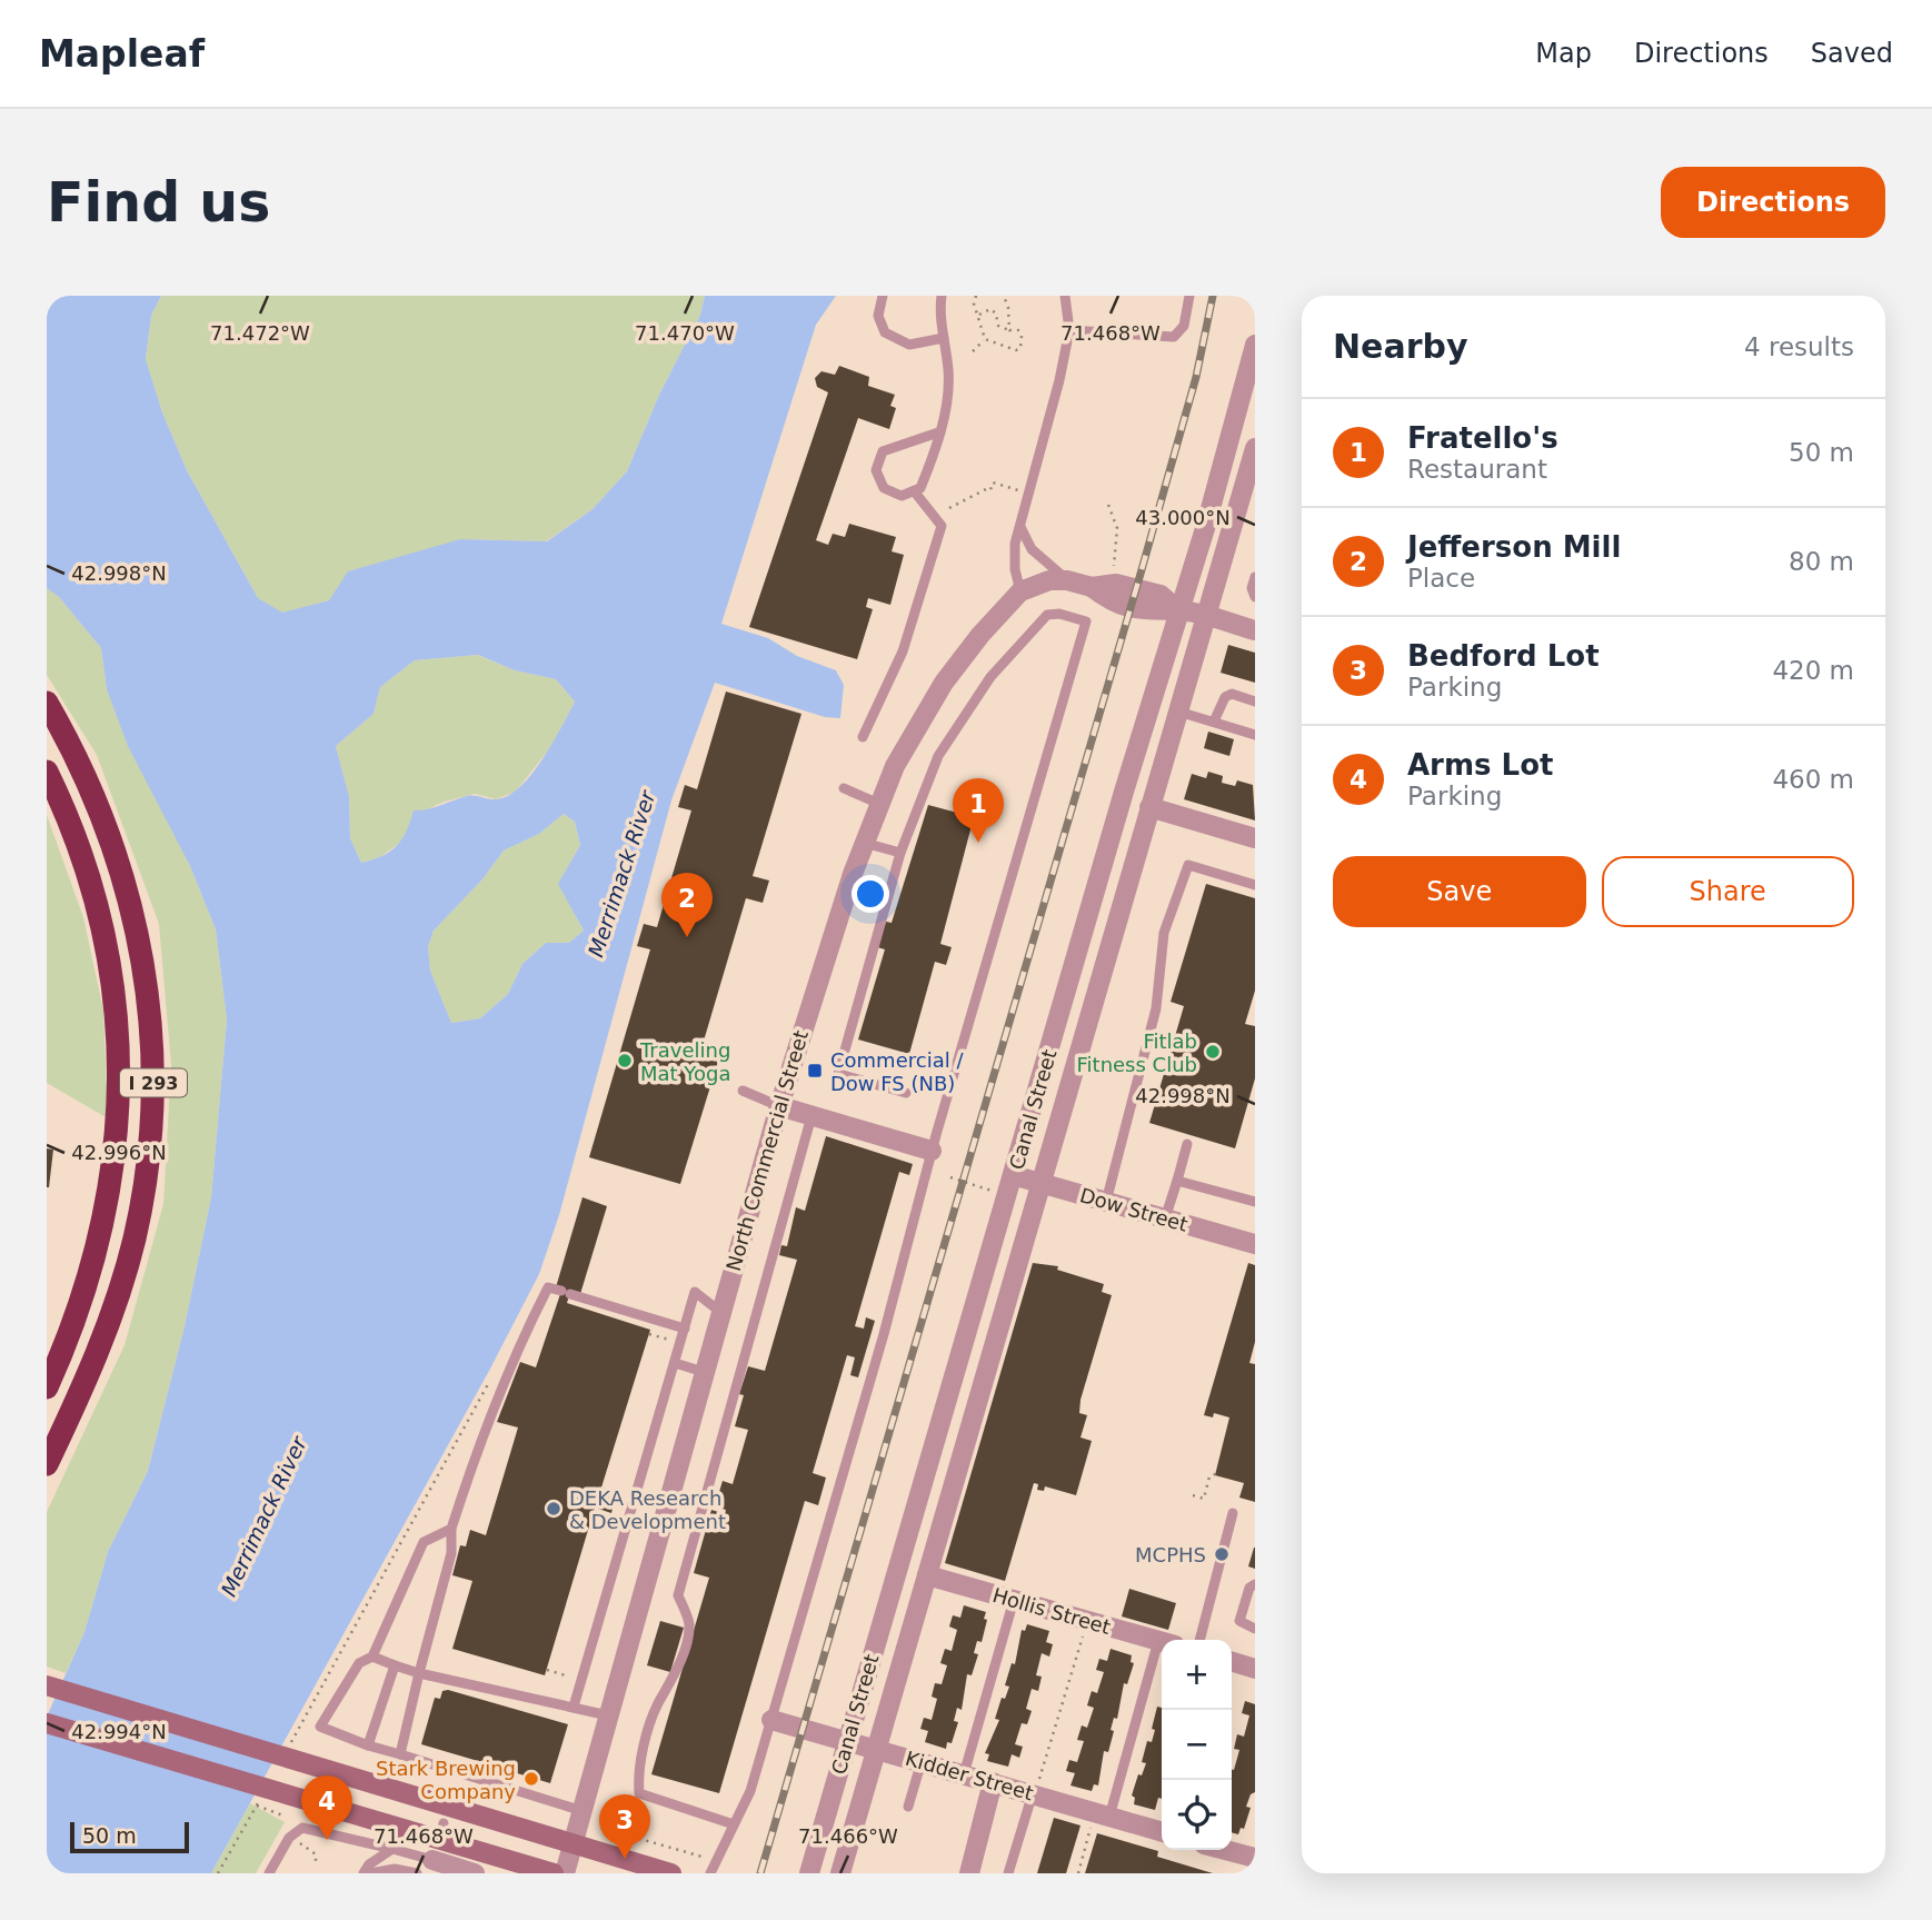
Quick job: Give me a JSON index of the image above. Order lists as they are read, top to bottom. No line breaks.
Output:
{"streets":{"highway":["I 293"],"street":["Canal Street","North Commercial Street","Dow Street","Hollis Street","Kidder Street"]},"crossings":[["Canal Street","Dow Street"],["Canal Street","Hollis Street"],["Canal Street","Kidder Street"]],"water":["Merrimack River"],"places":{"other":["Fitlab Fitness Club","Traveling Mat Yoga","DEKA Research & Development","MCPHS","Stark Brewing Company"],"transit":["Commercial / Dow FS (NB)"]},"scale_bar":"50 m","page":{"header":"Mapleaf","nav":["Map","Directions","Saved"],"buttons":["Directions",["Save","Share"]],"title":"Find us","heading":["Nearby","4 results"],"list":[{"mark":"1","name":"Fratello's","note":"Restaurant","value":"50 m"},{"mark":"2","name":"Jefferson Mill","note":"Place","value":"80 m"},{"mark":"3","name":"Bedford Lot","note":"Parking","value":"420 m"},{"mark":"4","name":"Arms Lot","note":"Parking","value":"460 m"}],"pins":["1","2","4","3"],"map_buttons":["+","−"],"scale":"50 m"},"coordinates":["71.472°W","71.470°W","71.468°W","43.000°N","42.998°N","42.996°N","42.994°N","71.466°W"]}
